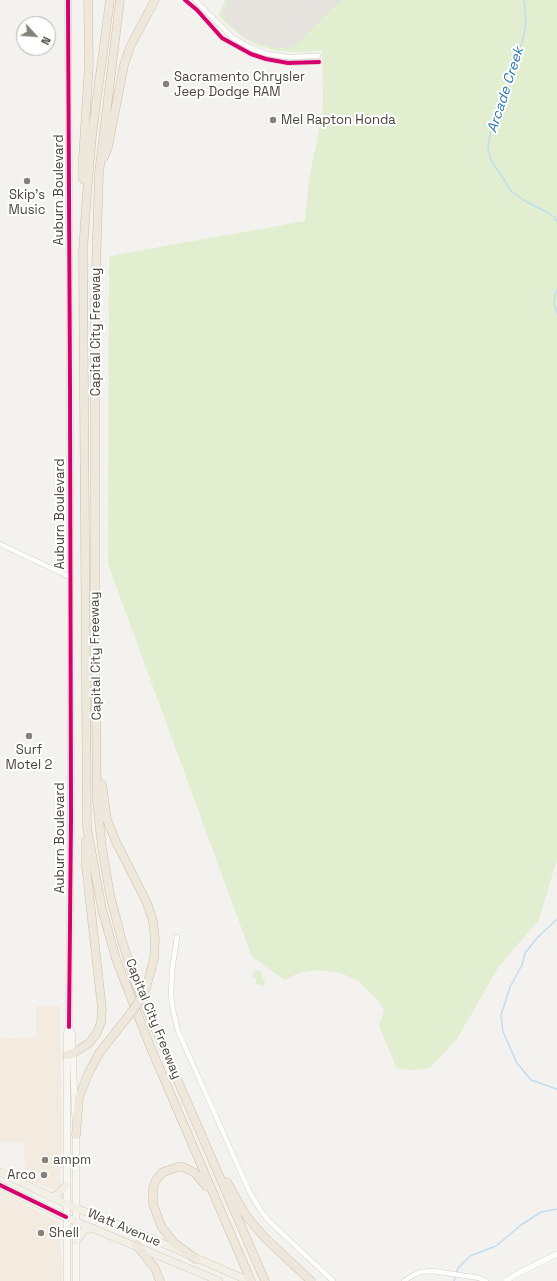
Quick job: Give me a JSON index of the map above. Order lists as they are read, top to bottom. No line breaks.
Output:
{"streets":{"highway":["Capital City Freeway"],"main road":["Auburn Boulevard","Watt Avenue"]},"crossings":[["Auburn Boulevard","Watt Avenue"],["Capital City Freeway","Watt Avenue"]],"water":["Arcade Creek"],"places":["Sacramento Chrysler Jeep Dodge RAM","Mel Rapton Honda","Skip's Music","Surf Motel 2","ampm","Arco","Shell"],"north":"bottom right"}
